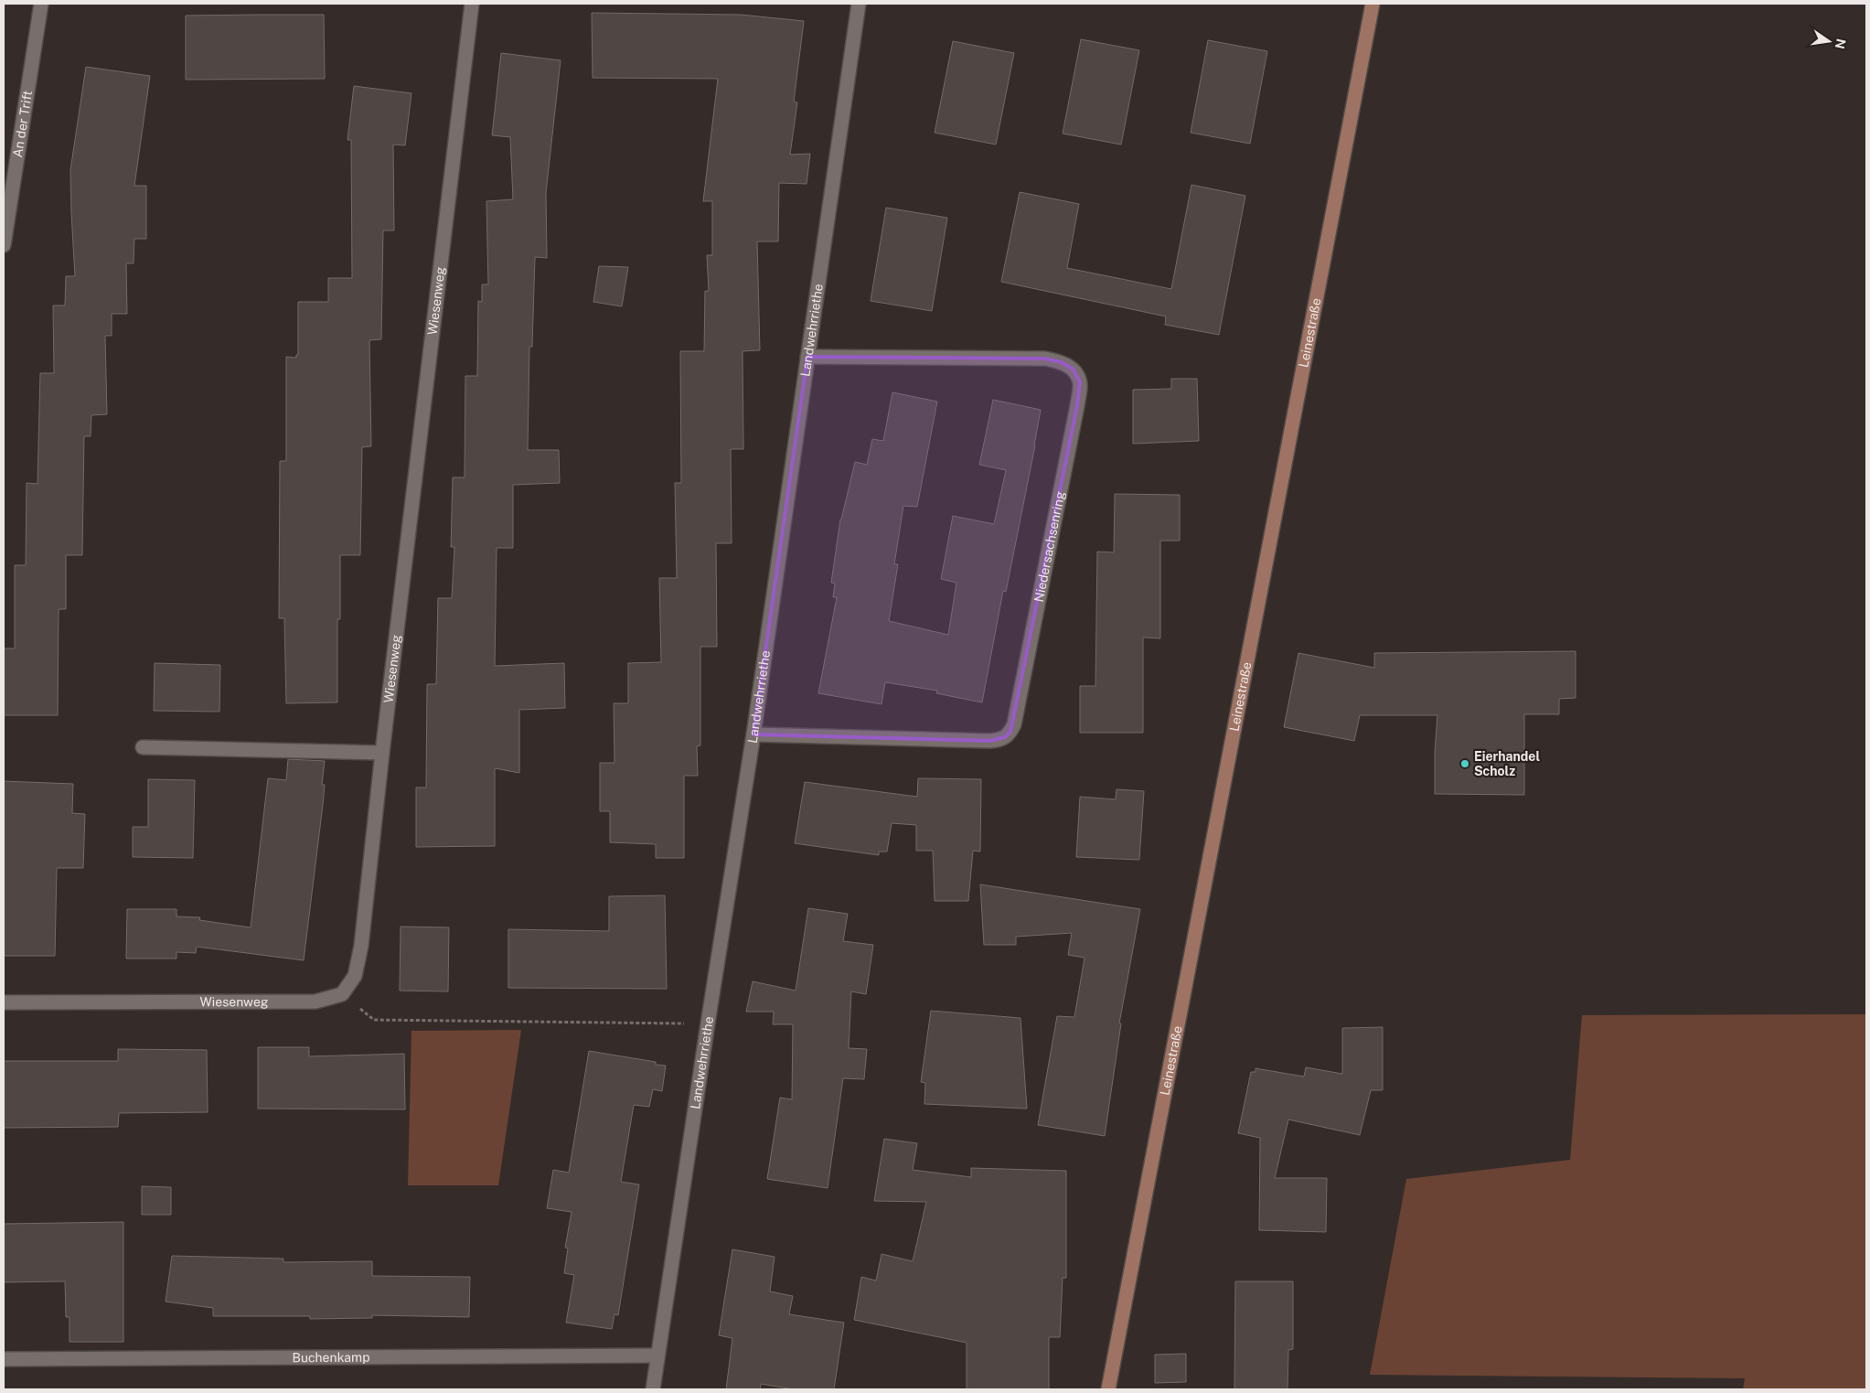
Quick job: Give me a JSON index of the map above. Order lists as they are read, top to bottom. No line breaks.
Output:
{"streets":{"street":["An der Trift","Wiesenweg","Landwehrriethe","Leinestraße","Niedersachsenring","Buchenkamp"]},"crossings":[["Landwehrriethe","Niedersachsenring"],["Landwehrriethe","Buchenkamp"]],"places":["Eierhandel Scholz"],"north":"right"}
